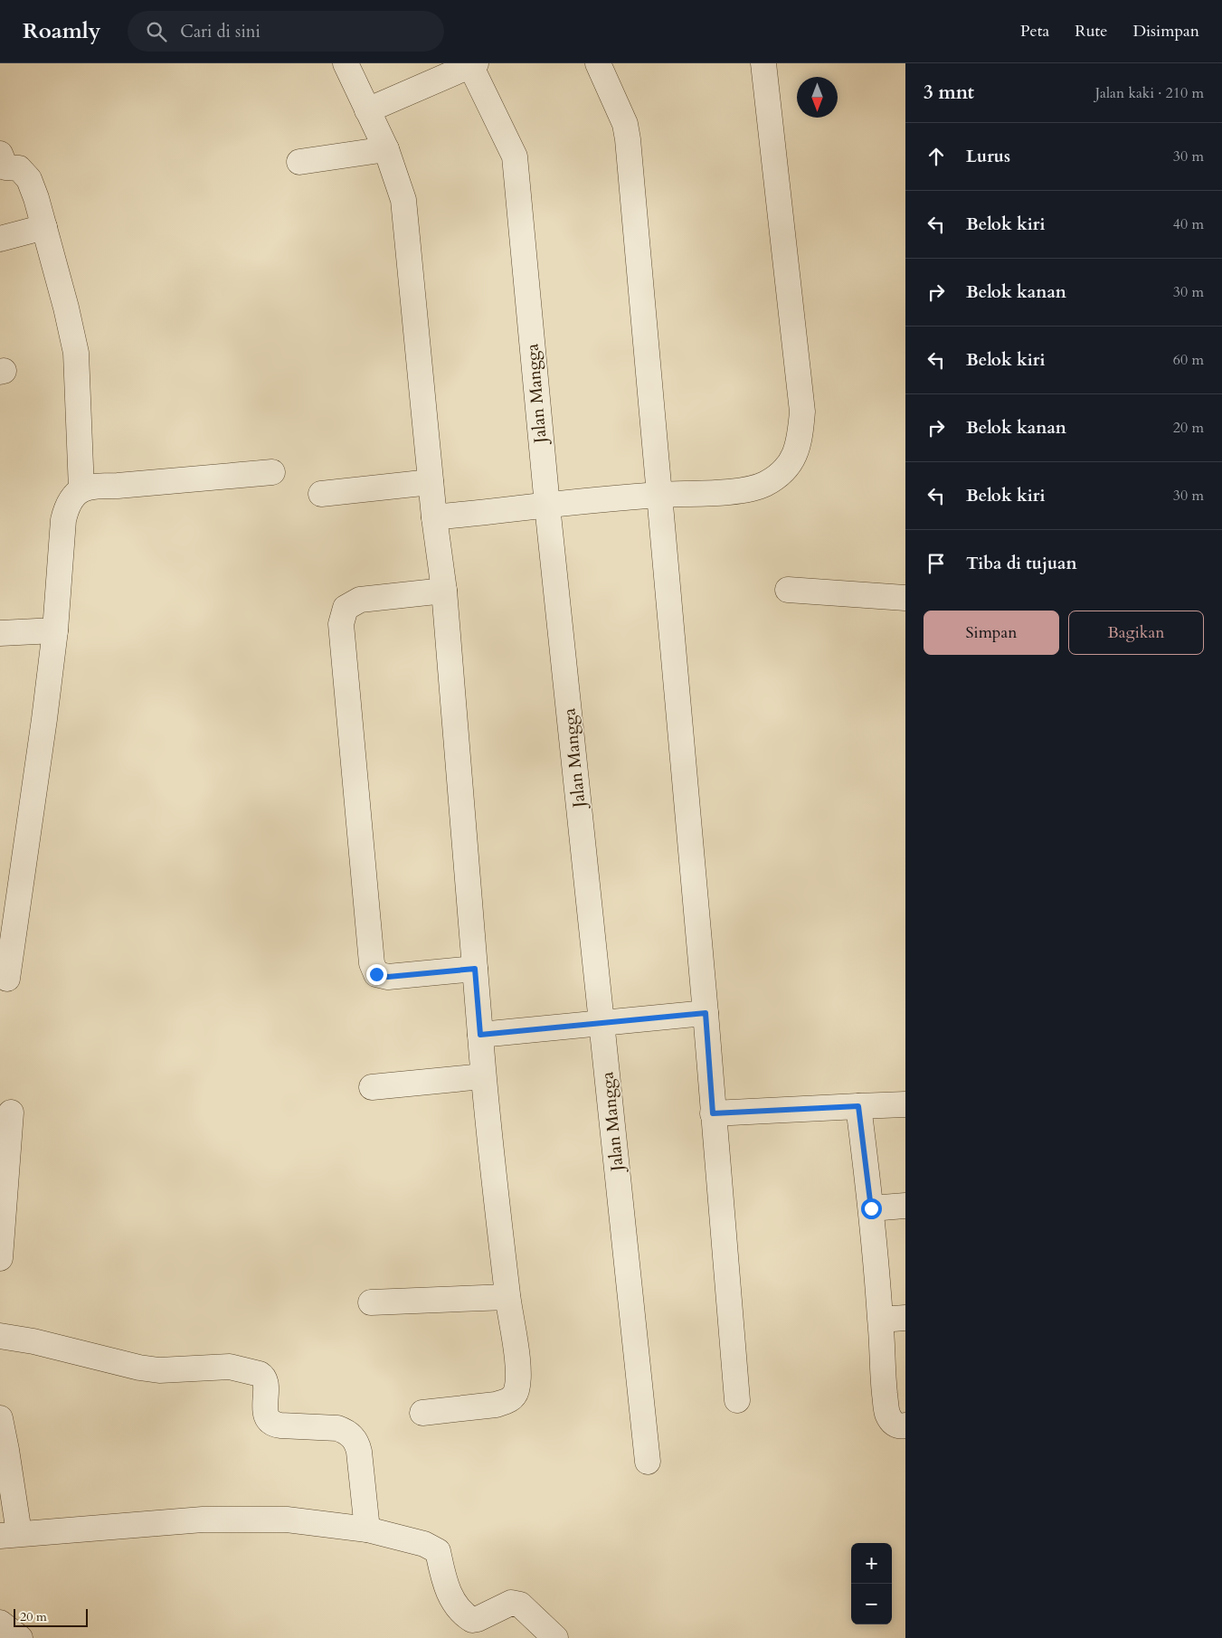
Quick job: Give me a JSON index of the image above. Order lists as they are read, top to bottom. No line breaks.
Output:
{"streets":{"street":["Jalan Mangga"]},"scale_bar":"20 m","north":"bottom","page":{"header":"Roamly","search":"Cari di sini","nav":["Peta","Rute","Disimpan"],"heading":["3 mnt","Jalan kaki · 210 m"],"list":[["Lurus","30 m"],["Belok kiri","40 m"],["Belok kanan","30 m"],["Belok kiri","60 m"],["Belok kanan","20 m"],["Belok kiri","30 m"],"Tiba di tujuan"],"buttons":["Simpan","Bagikan"],"map_buttons":["+","−"],"scale":"20 m"}}
